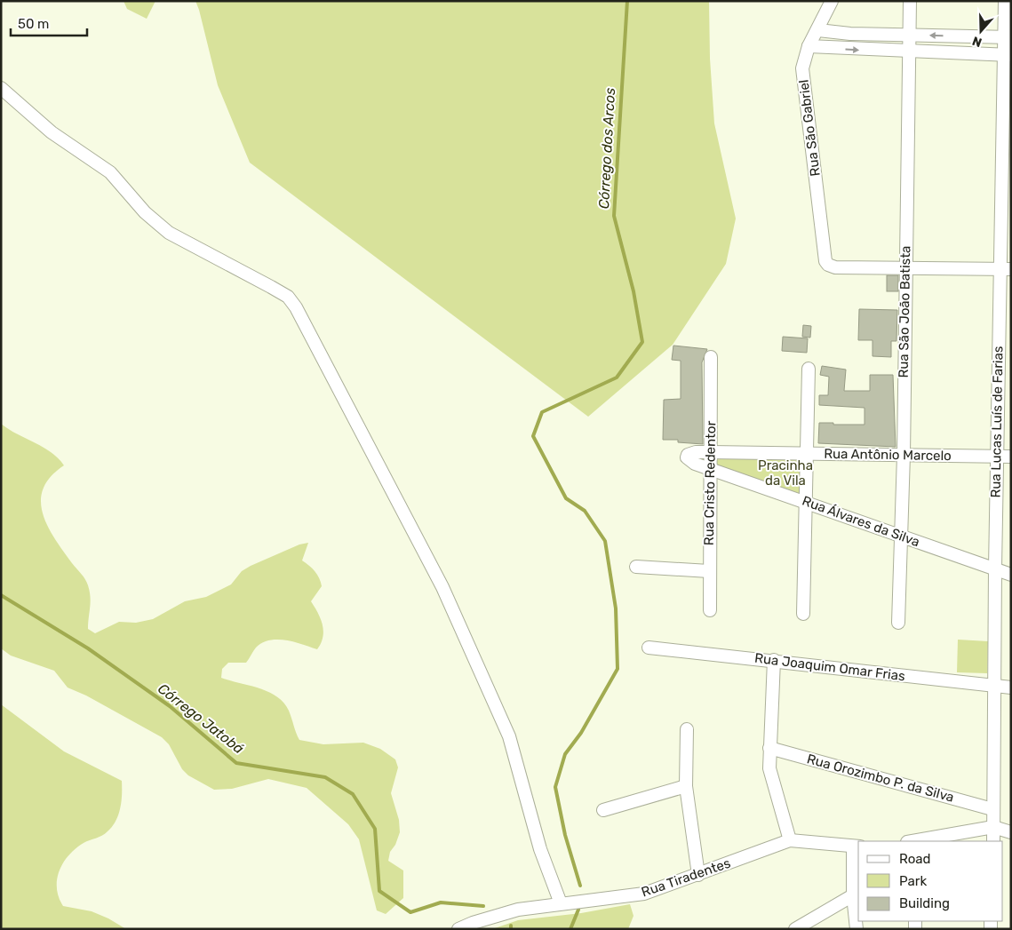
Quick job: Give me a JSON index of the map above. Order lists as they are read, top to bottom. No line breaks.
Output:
{"streets":{"street":["Rua São Gabriel","Rua São João Batista","Rua Lucas Luís de Farias","Rua Antônio Marcelo","Rua Cristo Redentor","Rua Álvares da Silva","Rua Joaquim Omar Frias","Rua Orozimbo P. da Silva","Rua Tiradentes"]},"crossings":[["Rua São Gabriel","Rua São João Batista"],["Rua São João Batista","Rua Antônio Marcelo"],["Rua São João Batista","Rua Álvares da Silva"],["Rua Lucas Luís de Farias","Rua Antônio Marcelo"],["Rua Lucas Luís de Farias","Rua Álvares da Silva"],["Rua Lucas Luís de Farias","Rua Joaquim Omar Frias"],["Rua Lucas Luís de Farias","Rua Orozimbo P. da Silva"],["Rua Antônio Marcelo","Rua Cristo Redentor"],["Rua Antônio Marcelo","Rua Álvares da Silva"],["Rua Cristo Redentor","Rua Álvares da Silva"]],"water":["Córrego dos Arcos","Córrego Jatobá"],"parks":["Pracinha da Vila"],"legend":["Road","Park","Building"],"scale_bar":"50 m","north":"bottom"}
